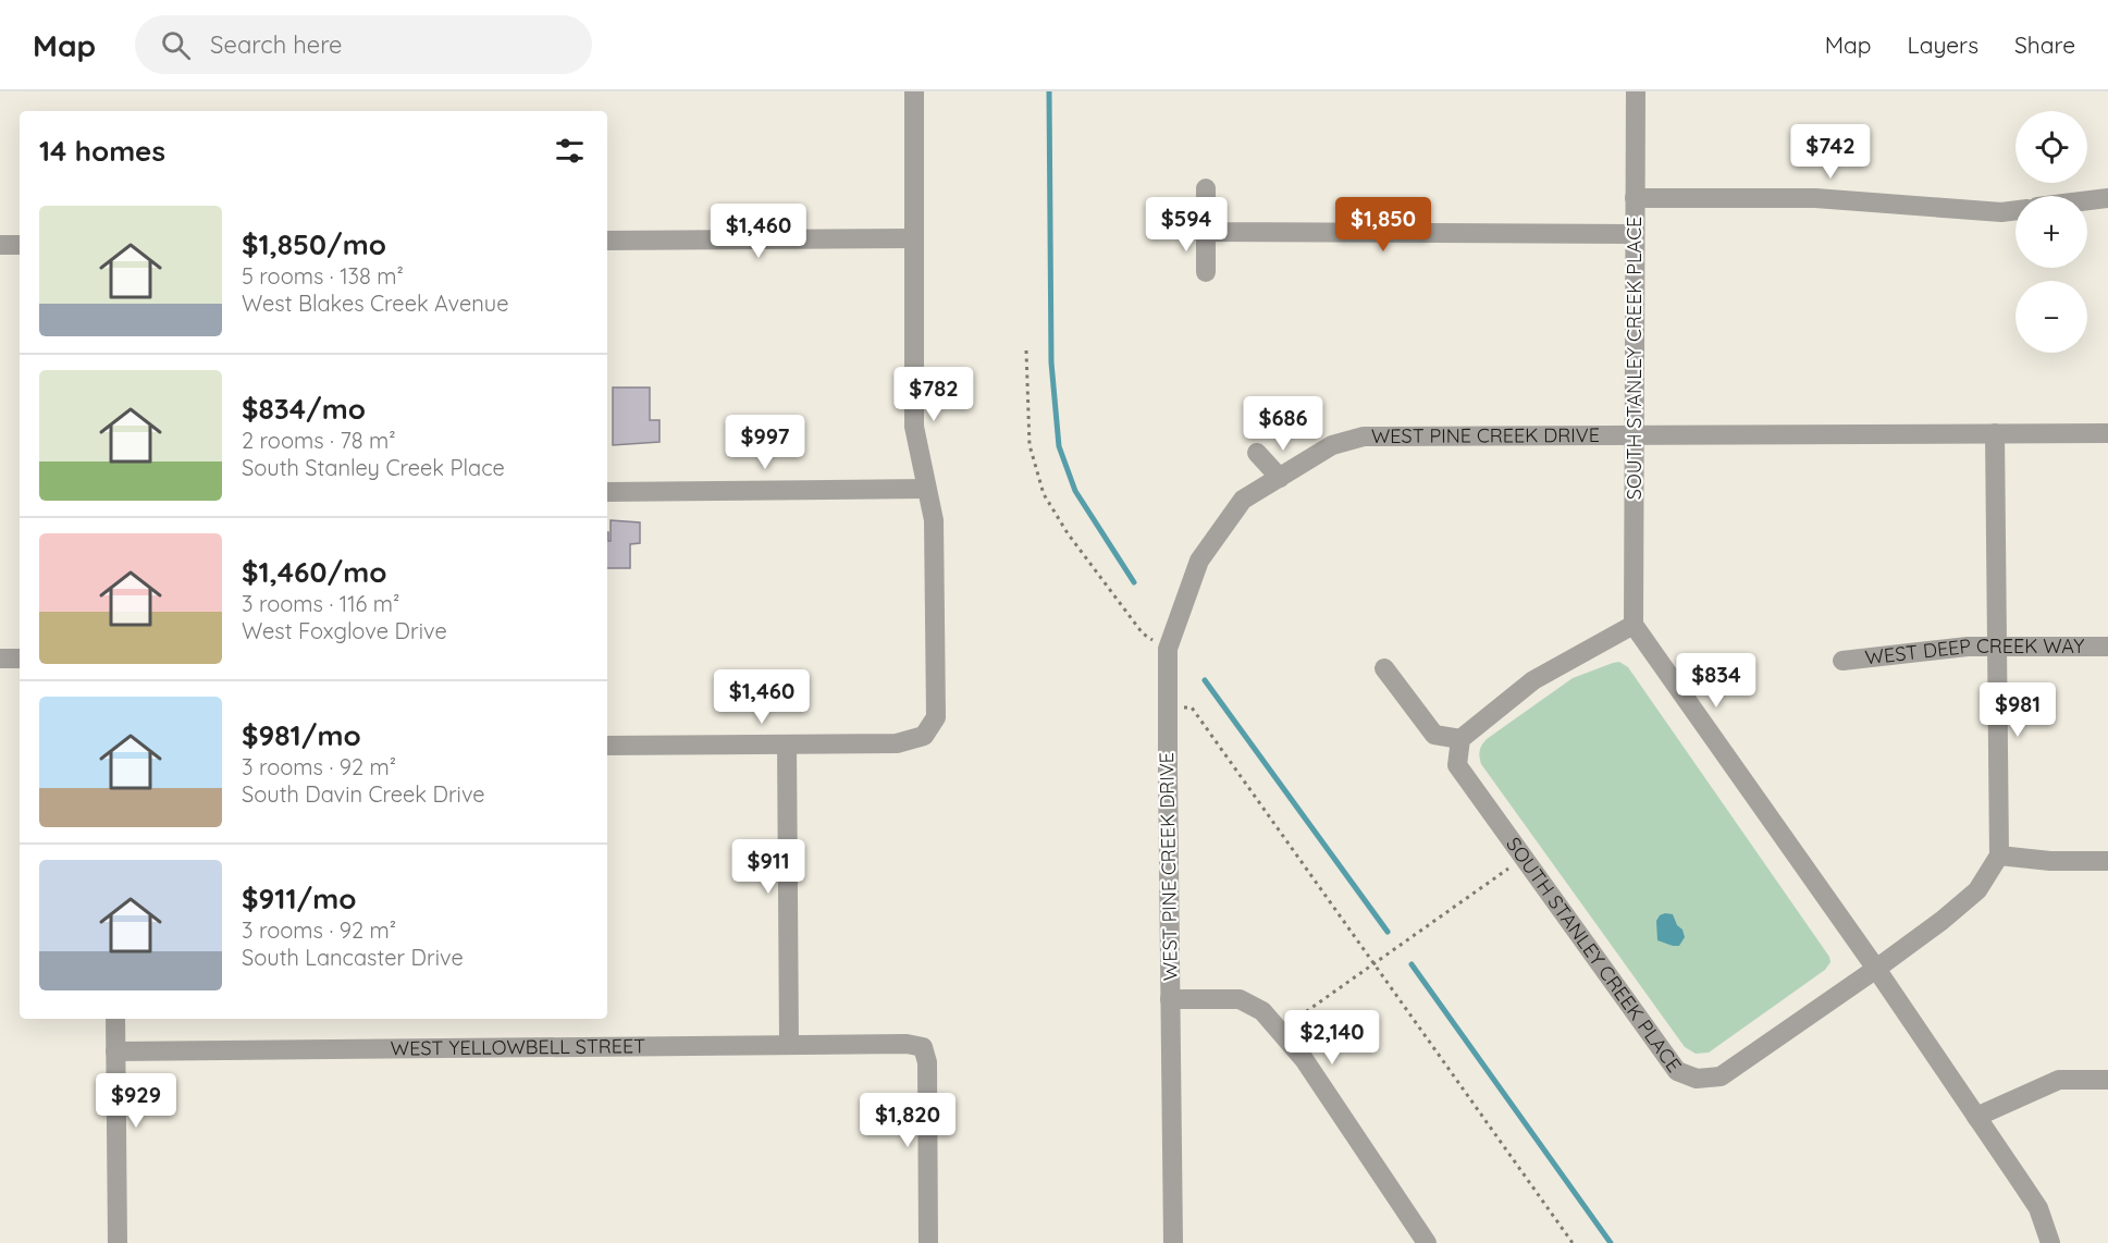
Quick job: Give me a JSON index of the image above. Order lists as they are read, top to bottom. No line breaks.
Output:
{"streets":{"street":["SOUTH STANLEY CREEK PLACE","WEST PINE CREEK DRIVE","WEST DEEP CREEK WAY","WEST YELLOWBELL STREET"]},"crossings":[["SOUTH STANLEY CREEK PLACE","WEST PINE CREEK DRIVE"]],"page":{"header":"Map","search":"Search here","nav":["Map","Layers","Share"],"map_buttons":["+","−"],"heading":"14 homes","price":["$742","$594","$1,850","$1,460","$782","$686","$997","$834","$1,460","$981","$911","$2,140","$929","$1,820"],"list":[{"name":"$1,850/mo","note":"5 rooms · 138 m² · West Blakes Creek Avenue"},{"name":"$834/mo","note":"2 rooms · 78 m² · South Stanley Creek Place"},{"name":"$1,460/mo","note":"3 rooms · 116 m² · West Foxglove Drive"},{"name":"$981/mo","note":"3 rooms · 92 m² · South Davin Creek Drive"},{"name":"$911/mo","note":"3 rooms · 92 m² · South Lancaster Drive"}]}}
